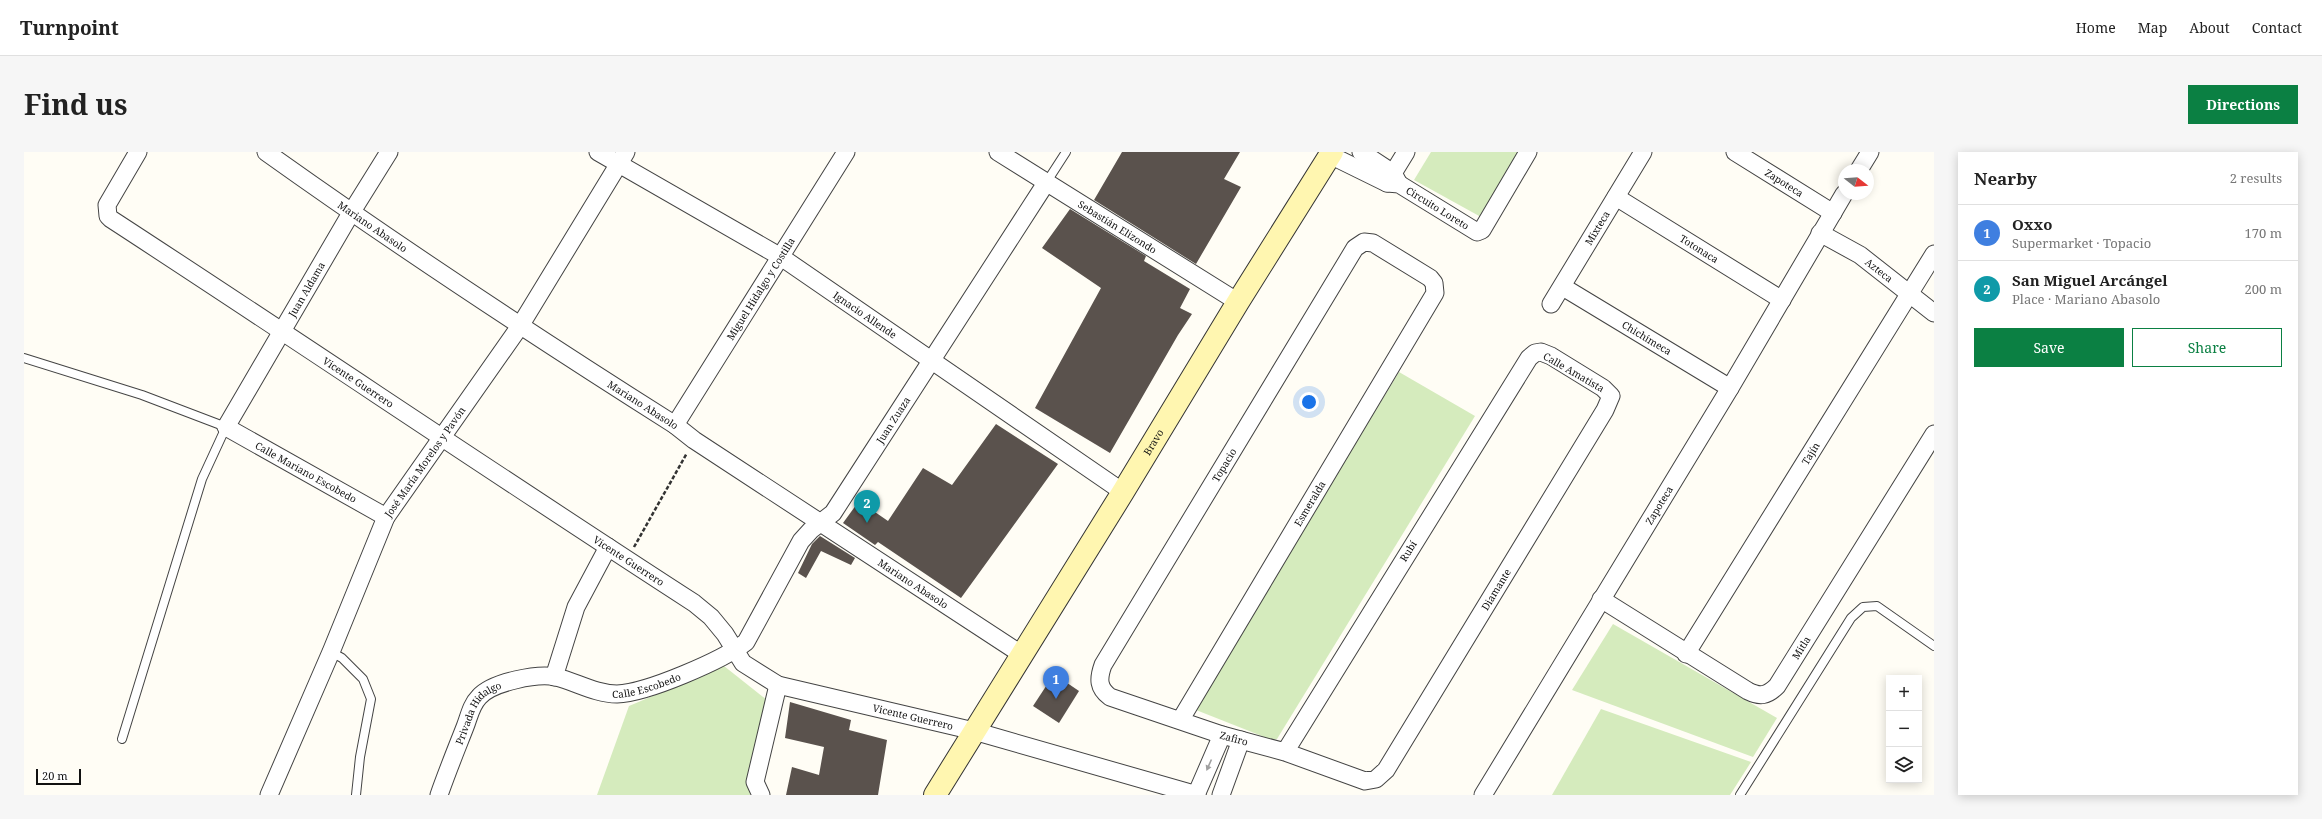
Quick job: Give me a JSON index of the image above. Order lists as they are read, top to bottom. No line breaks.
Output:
{"streets":{"main road":["Bravo"],"street":["Zapoteca","Circuito Loreto","Mariano Abasolo","Sebastián Elizondo","Mixteca","Totonaca","Azteca","Juan Aldama","Miguel Hidalgo y Costilla","Ignacio Allende","Chichimeca","Calle Amatista","Vicente Guerrero","Juan Zuaza","Tajín","José María Morelos y Pavón","Topacio","Calle Mariano Escobedo","Esmeralda","Rubí","Diamante","Mitla","Calle Escobedo","Privada Hidalgo","Zafiro"]},"crossings":[["Zapoteca","Totonaca"],["Zapoteca","Azteca"],["Zapoteca","Chichimeca"],["Zapoteca","Mitla"],["Mariano Abasolo","Juan Aldama"],["Mariano Abasolo","Miguel Hidalgo y Costilla"],["Mariano Abasolo","Juan Zuaza"],["Mariano Abasolo","Bravo"],["Mariano Abasolo","José María Morelos y Pavón"],["Sebastián Elizondo","Juan Zuaza"],["Sebastián Elizondo","Bravo"],["Mixteca","Totonaca"],["Mixteca","Chichimeca"],["Azteca","Tajín"],["Juan Aldama","Vicente Guerrero"],["Juan Aldama","Calle Mariano Escobedo"],["Miguel Hidalgo y Costilla","Ignacio Allende"],["Ignacio Allende","Juan Zuaza"],["Ignacio Allende","Bravo"],["Ignacio Allende","José María Morelos y Pavón"],["Calle Amatista","Rubí"],["Calle Amatista","Diamante"],["Vicente Guerrero","Juan Zuaza"],["Vicente Guerrero","Bravo"],["Vicente Guerrero","José María Morelos y Pavón"],["Vicente Guerrero","Calle Escobedo"],["Juan Zuaza","Calle Escobedo"],["Tajín","Mitla"],["José María Morelos y Pavón","Calle Mariano Escobedo"],["Topacio","Esmeralda"],["Topacio","Zafiro"],["Esmeralda","Zafiro"],["Rubí","Zafiro"],["Diamante","Zafiro"],["Calle Escobedo","Privada Hidalgo"]],"scale_bar":"20 m","north":"right","page":{"header":"Turnpoint","nav":["Home","Map","About","Contact"],"title":"Find us","buttons":["Directions",["Save","Share"]],"heading":["Nearby","2 results"],"list":[{"mark":"1","name":"Oxxo","note":"Supermarket · Topacio","value":"170 m"},{"mark":"2","name":"San Miguel Arcángel","note":"Place · Mariano Abasolo","value":"200 m"}],"pins":["2","1"],"map_buttons":["+","−"],"scale":"20 m"}}
